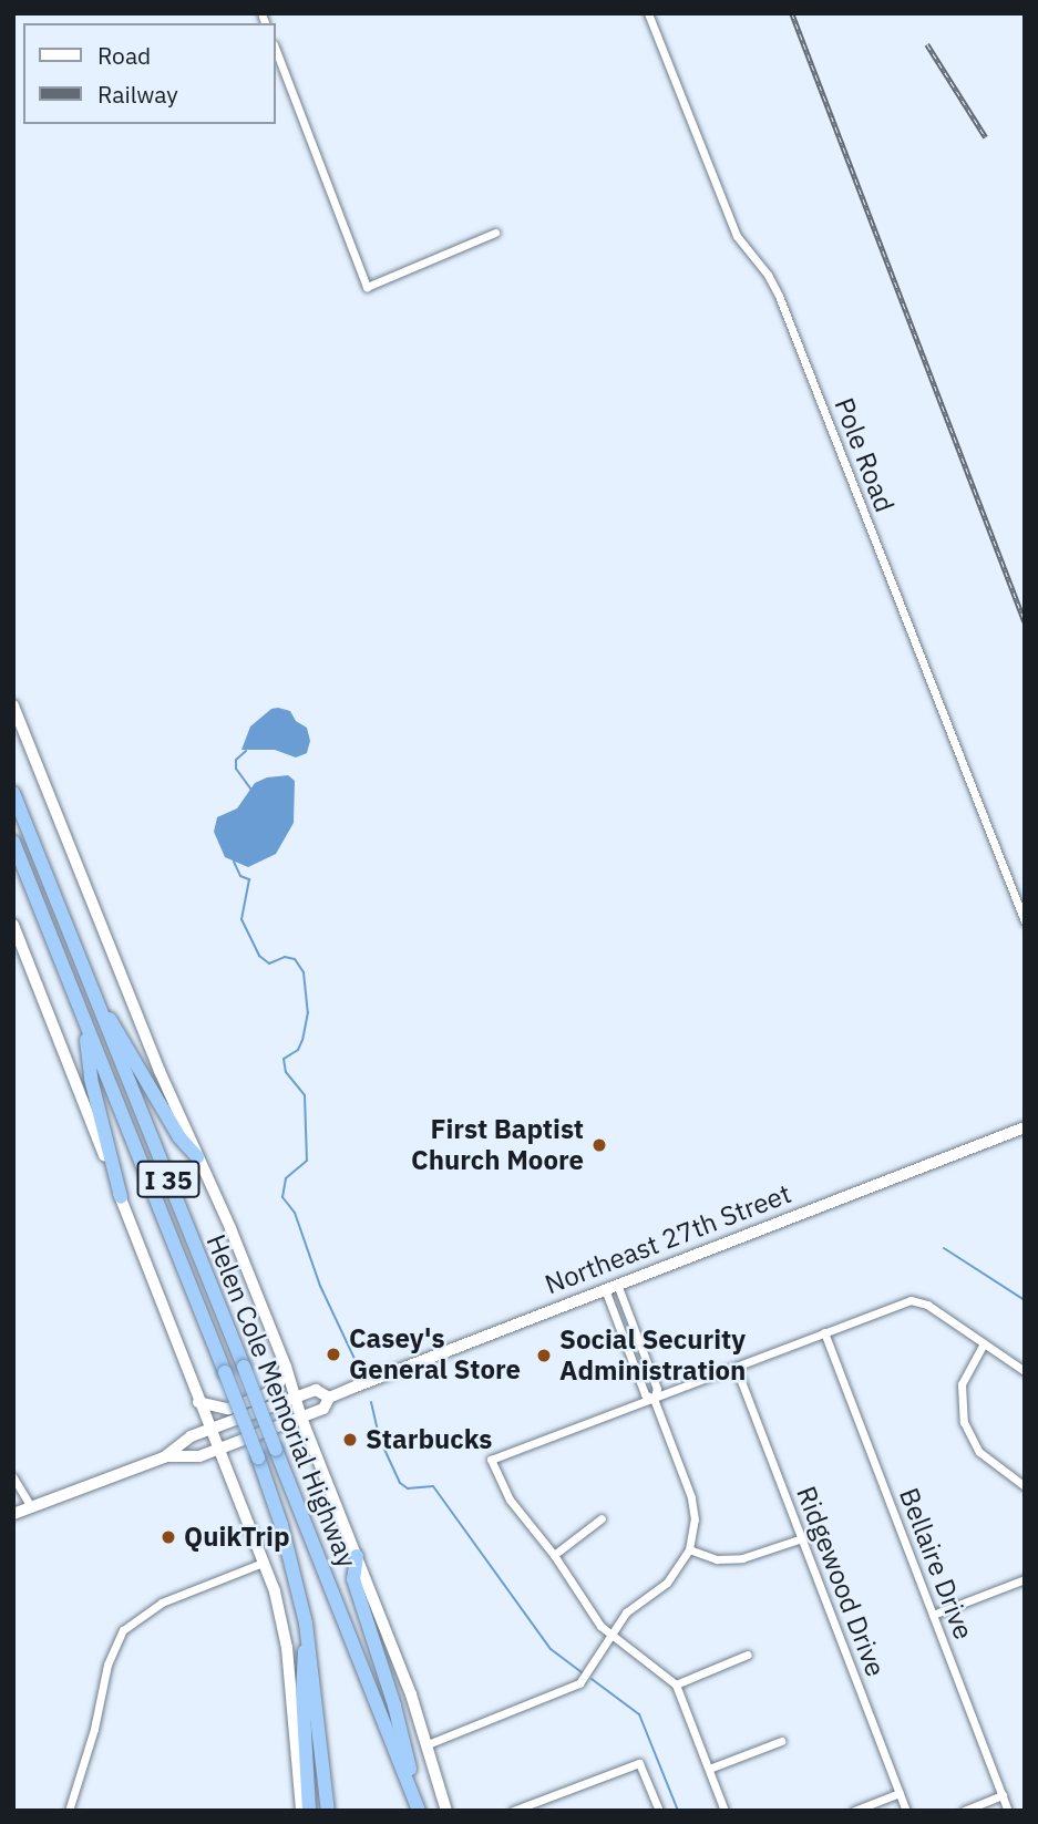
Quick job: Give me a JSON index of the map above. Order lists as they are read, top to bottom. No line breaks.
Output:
{"streets":{"highway":["I 35","Helen Cole Memorial Highway"],"main road":["Northeast 27th Street"],"street":["Pole Road","Bellaire Drive","Ridgewood Drive"]},"places":["First Baptist Church Moore","Casey's General Store","Social Security Administration","Starbucks","QuikTrip"],"legend":["Road","Railway"]}
